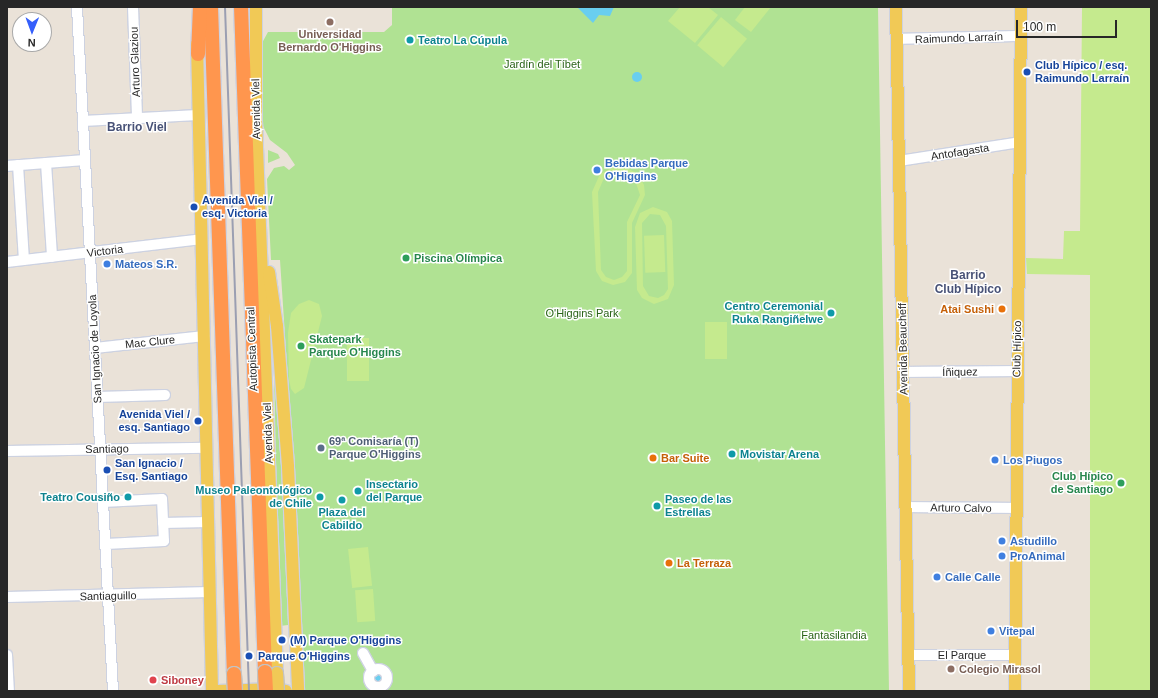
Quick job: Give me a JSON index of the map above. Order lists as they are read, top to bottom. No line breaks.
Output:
{"streets":{"highway":["Autopista Central"],"main road":["Avenida Viel","Avenida Beaucheff","Club Hípico"],"street":["Raimundo Larraín","Arturo Glaziou","Antofagasta","Victoria","Mac Clure","San Ignacio de Loyola","Íñiquez","Santiago","Arturo Calvo","Santiaguillo","El Parque"]},"crossings":[["Raimundo Larraín","Avenida Beaucheff"],["Raimundo Larraín","Club Hípico"],["Avenida Viel","Autopista Central"],["Antofagasta","Avenida Beaucheff"],["Antofagasta","Club Hípico"],["Victoria","San Ignacio de Loyola"],["Mac Clure","San Ignacio de Loyola"],["San Ignacio de Loyola","Santiago"],["San Ignacio de Loyola","Santiaguillo"],["Avenida Beaucheff","Íñiquez"],["Avenida Beaucheff","Arturo Calvo"],["Avenida Beaucheff","El Parque"],["Club Hípico","Íñiquez"],["Club Hípico","Arturo Calvo"],["Club Hípico","El Parque"]],"districts":["Barrio Viel","Barrio Club Hípico"],"parks":["Jardín del Tíbet","O'Higgins Park","Fantasilandia"],"places":["Universidad Bernardo O'Higgins","Teatro La Cúpula","Club Hípico / esq. Raimundo Larraín","Bebidas Parque O'Higgins","Avenida Viel / esq. Victoria","Piscina Olímpica","Mateos S.R.","Atai Sushi","Centro Ceremonial Ruka Rangiñelwe","Skatepark Parque O'Higgins","Avenida Viel / esq. Santiago","69ª Comisaría (T) Parque O'Higgins","Movistar Arena","Bar Suite","Los Piugos","San Ignacio / Esq. Santiago","Club Hípico de Santiago","Insectario del Parque","Teatro Cousiño","Museo Paleontológico de Chile","Plaza del Cabildo","Paseo de las Estrellas","Astudillo","ProAnimal","La Terraza","Calle Calle","Vitepal","(M) Parque O'Higgins","Parque O'Higgins","Colegio Mirasol","Siboney"],"scale_bar":"100 m","north":"bottom"}
